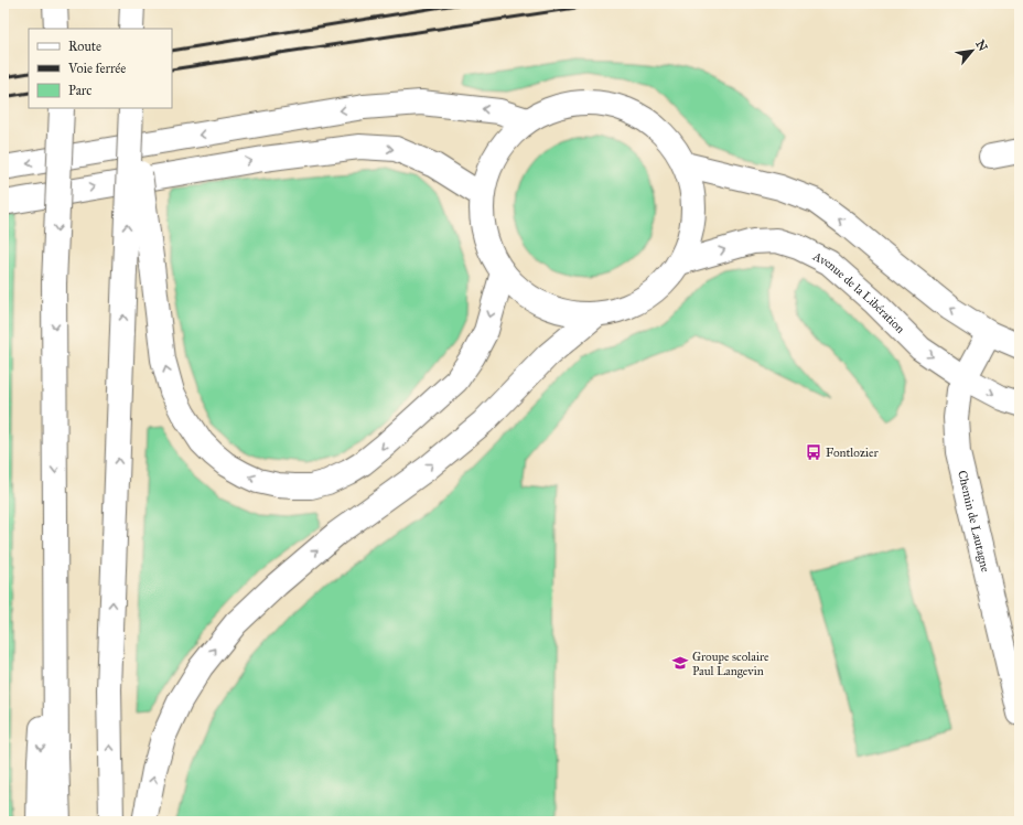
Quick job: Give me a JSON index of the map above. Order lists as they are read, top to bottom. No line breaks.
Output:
{"streets":{"main road":["Avenue de la Libération","Chemin de Lautagne"]},"crossings":[["Avenue de la Libération","Chemin de Lautagne"]],"places":{"bus stop":["Fontlozier"],"school or university":["Groupe scolaire Paul Langevin"]},"legend":["Route","Voie ferrée","Parc"],"north":"top right"}
